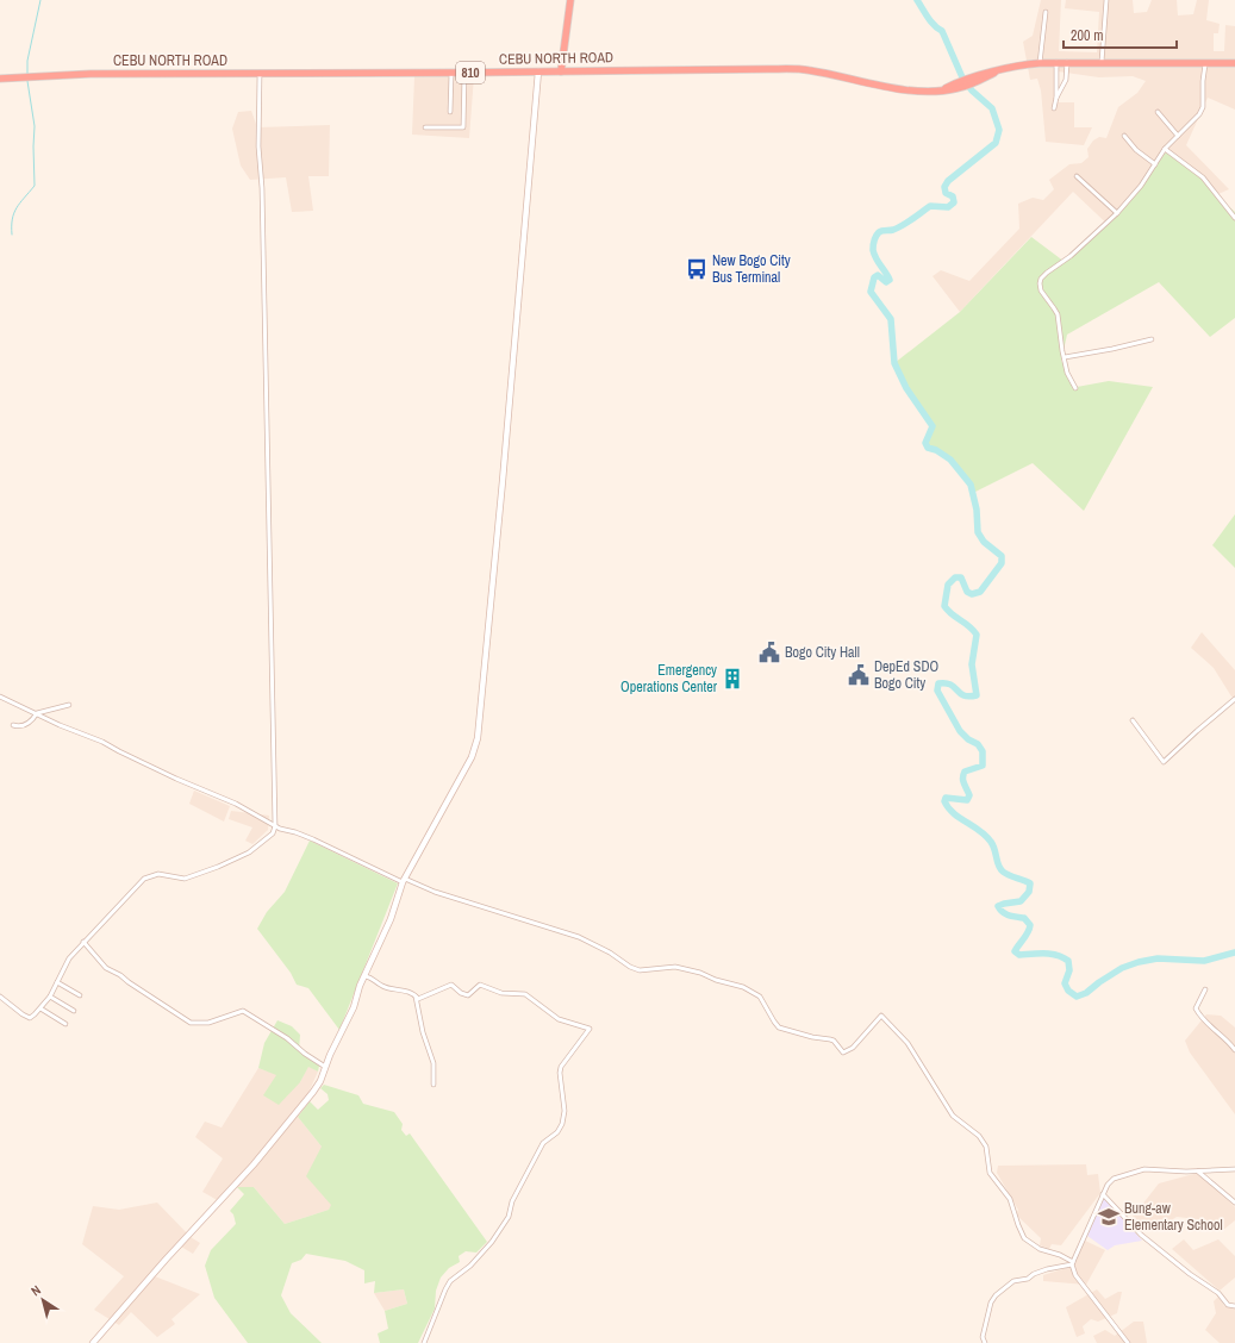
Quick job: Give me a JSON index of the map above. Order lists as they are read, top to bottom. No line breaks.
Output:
{"streets":{"highway":["CEBU NORTH ROAD","810"]},"places":{"bus stop":["New Bogo City Bus Terminal"],"public building":["Bogo City Hall","DepEd SDO Bogo City"],"building":["Emergency Operations Center"],"school or university":["Bung-aw Elementary School"]},"scale_bar":"200 m","north":"top left"}
